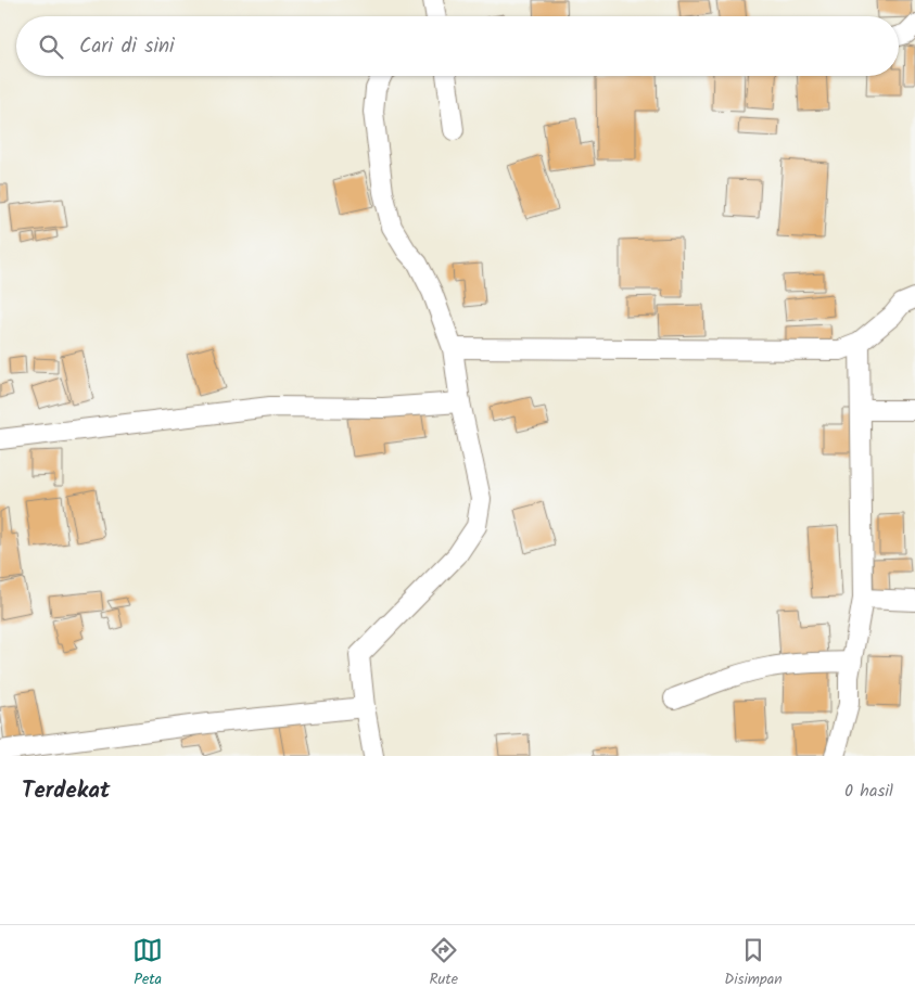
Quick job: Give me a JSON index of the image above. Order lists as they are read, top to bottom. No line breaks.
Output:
{"page":{"search":"Cari di sini","heading":["Terdekat","0 hasil"],"nav":["Peta","Rute","Disimpan"]}}
